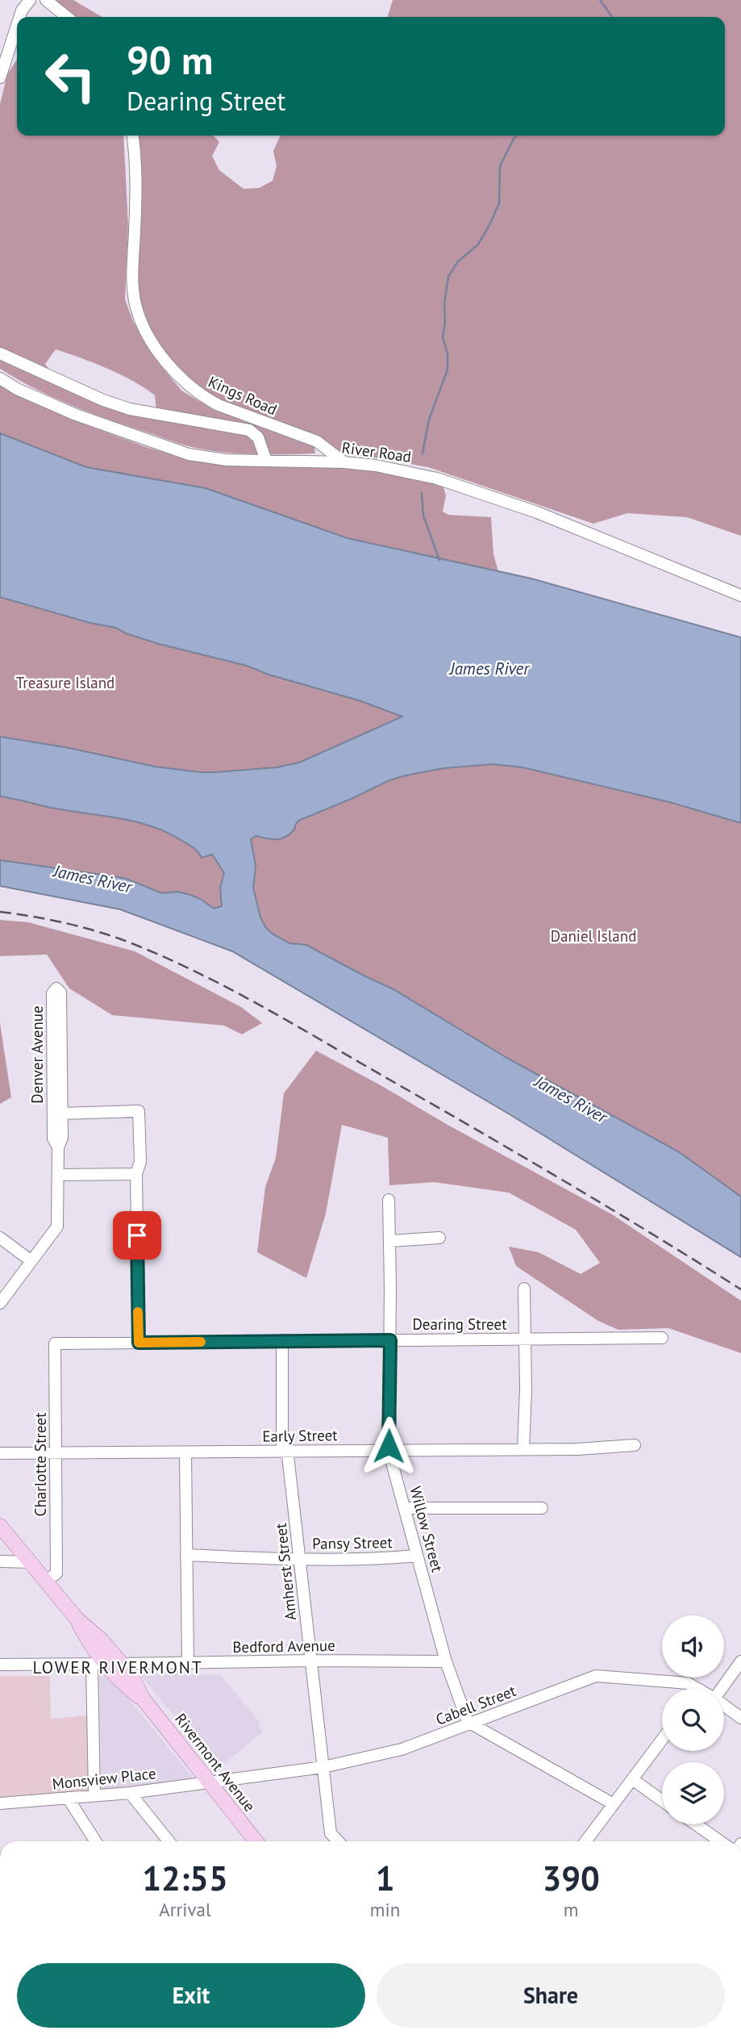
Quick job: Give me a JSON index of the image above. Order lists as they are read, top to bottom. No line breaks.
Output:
{"streets":{"main road":["Rivermont Avenue"],"street":["Kings Road","River Road","Denver Avenue","Dearing Street","Early Street","Charlotte Street","Willow Street","Pansy Street","Amherst Street","Bedford Avenue","Cabell Street","Monsview Place"]},"crossings":[["Kings Road","River Road"],["Dearing Street","Charlotte Street"],["Dearing Street","Willow Street"],["Dearing Street","Amherst Street"],["Early Street","Charlotte Street"],["Early Street","Willow Street"],["Early Street","Amherst Street"],["Charlotte Street","Rivermont Avenue"],["Willow Street","Pansy Street"],["Willow Street","Bedford Avenue"],["Willow Street","Cabell Street"],["Pansy Street","Amherst Street"],["Amherst Street","Bedford Avenue"],["Amherst Street","Cabell Street"],["Bedford Avenue","Rivermont Avenue"],["Cabell Street","Rivermont Avenue"],["Cabell Street","Monsview Place"],["Rivermont Avenue","Monsview Place"]],"districts":["LOWER RIVERMONT"],"water":["James River"],"parks":["Treasure Island","Daniel Island"],"page":{"turn":["90 m","Dearing Street"],"eta":["12:55","Arrival","1","min","390","m"],"buttons":["Exit","Share"]}}
